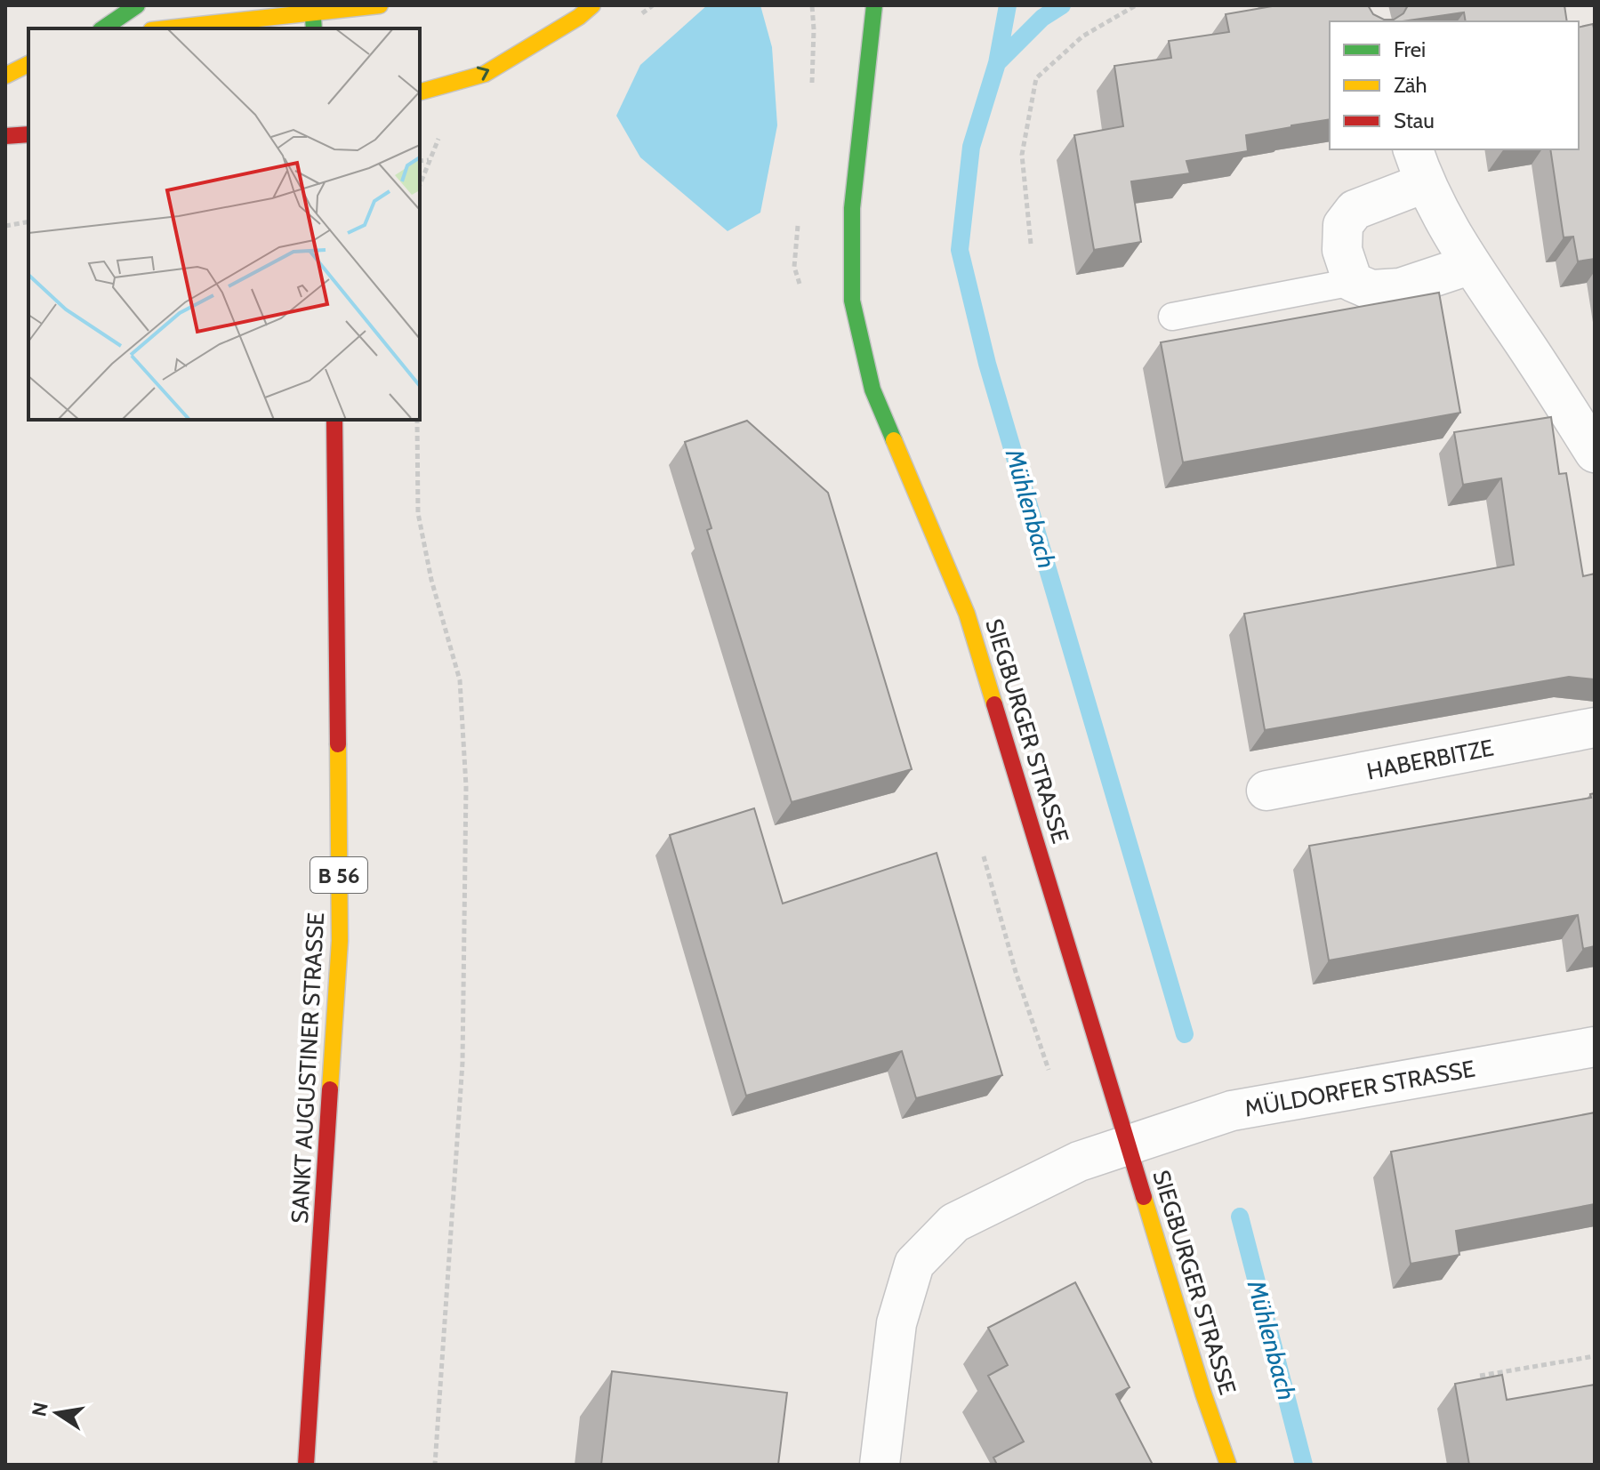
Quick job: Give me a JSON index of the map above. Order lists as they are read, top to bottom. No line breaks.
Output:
{"streets":{"main road":["SIEGBURGER STRASSE","B 56","SANKT AUGUSTINER STRASSE"],"street":["HABERBITZE","MÜLDORFER STRASSE"]},"crossings":[["SIEGBURGER STRASSE","MÜLDORFER STRASSE"]],"water":["Mühlenbach"],"legend":["Frei","Zäh","Stau"],"north":"left"}
